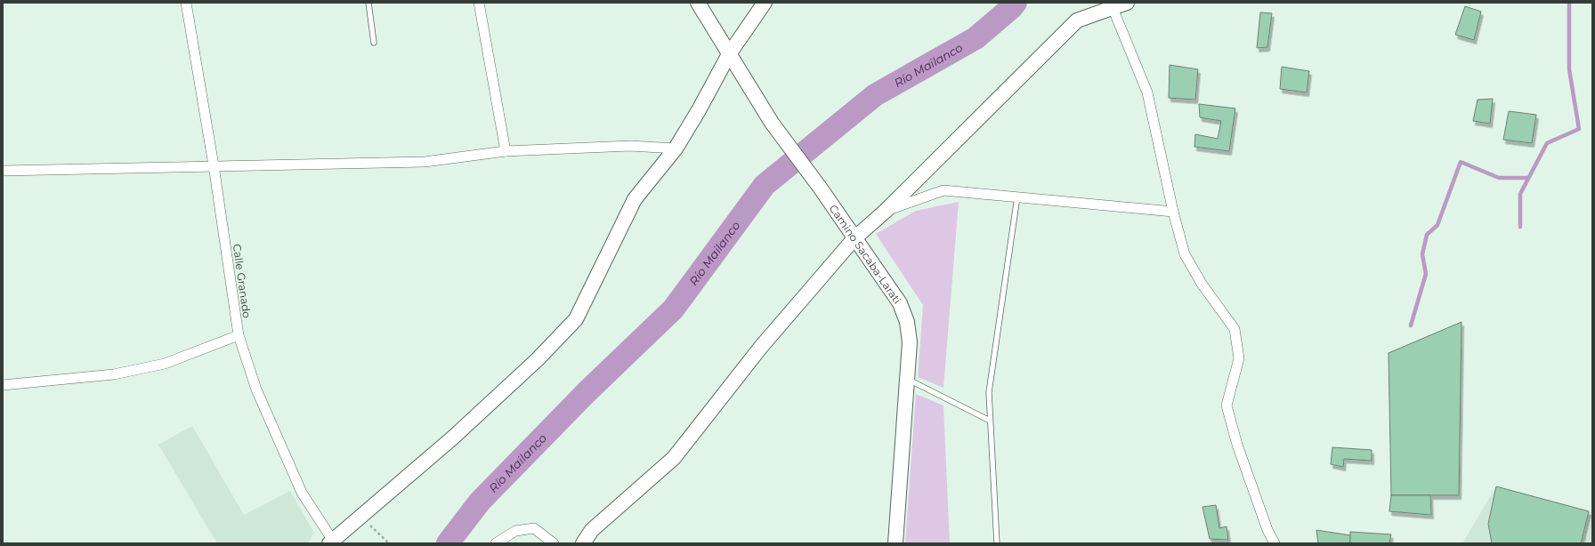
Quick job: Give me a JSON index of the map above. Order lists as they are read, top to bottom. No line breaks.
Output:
{"streets":{"street":["Camino Sacaba-Larati","Calle Granado"]},"water":["Río Mailanco"]}
